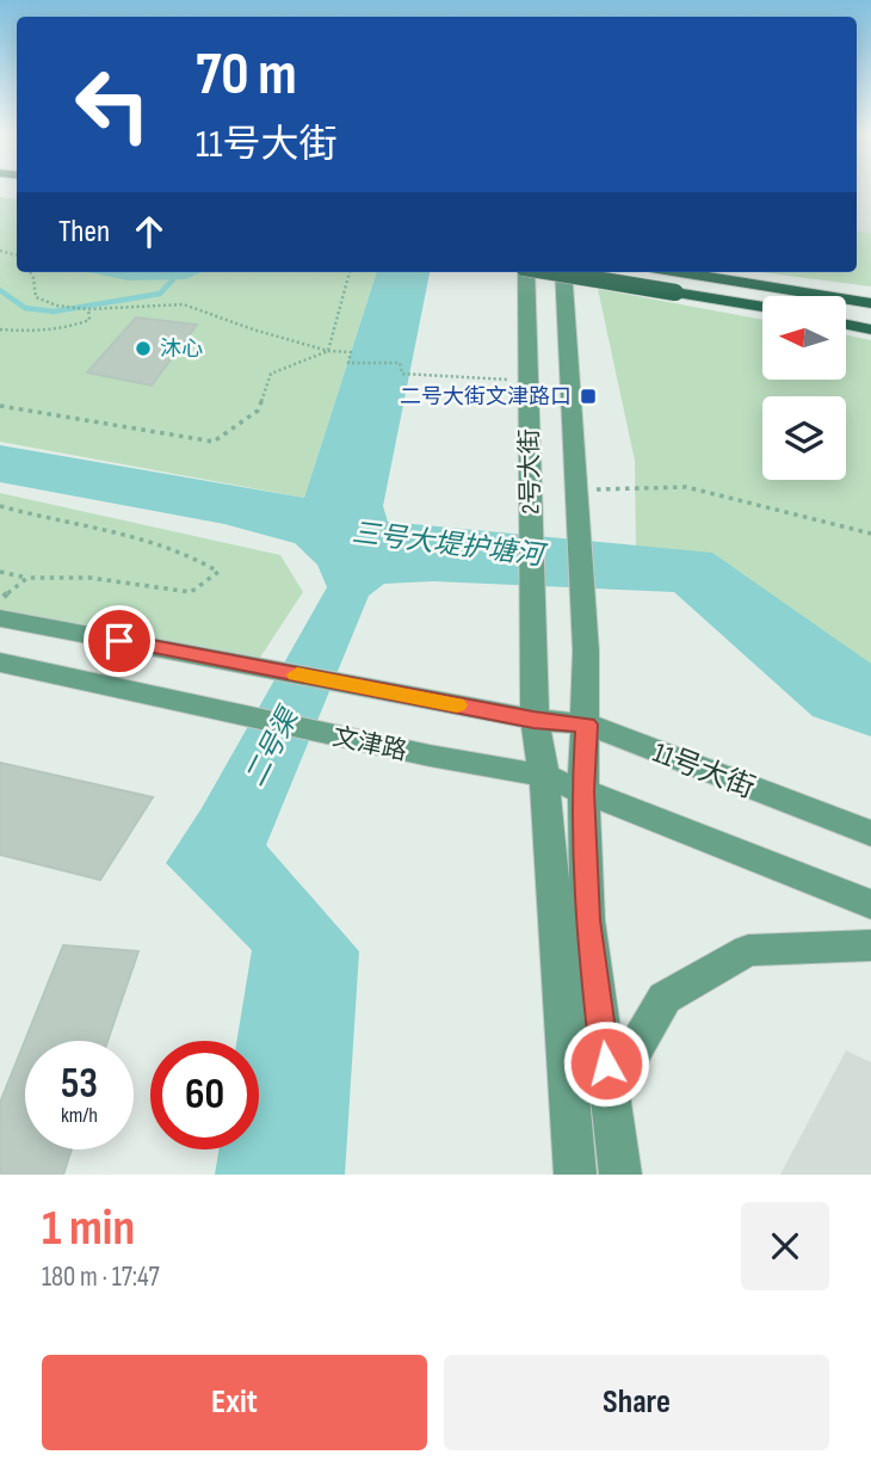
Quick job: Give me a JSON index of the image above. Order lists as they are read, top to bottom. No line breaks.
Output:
{"streets":{"main road":["2号大街","文津路","11号大街"]},"crossings":[["2号大街","文津路"],["2号大街","11号大街"]],"water":["三号大堤护塘河","二号渠"],"places":{"other":["沐心"],"transit":["二号大街文津路口"]},"north":"left","page":{"turn":["70 m","11号大街"],"then":"Then","speed":"53 km/h","limit":"60","heading":["1 min","180 m · 17:47"],"buttons":["Exit","Share"]}}
